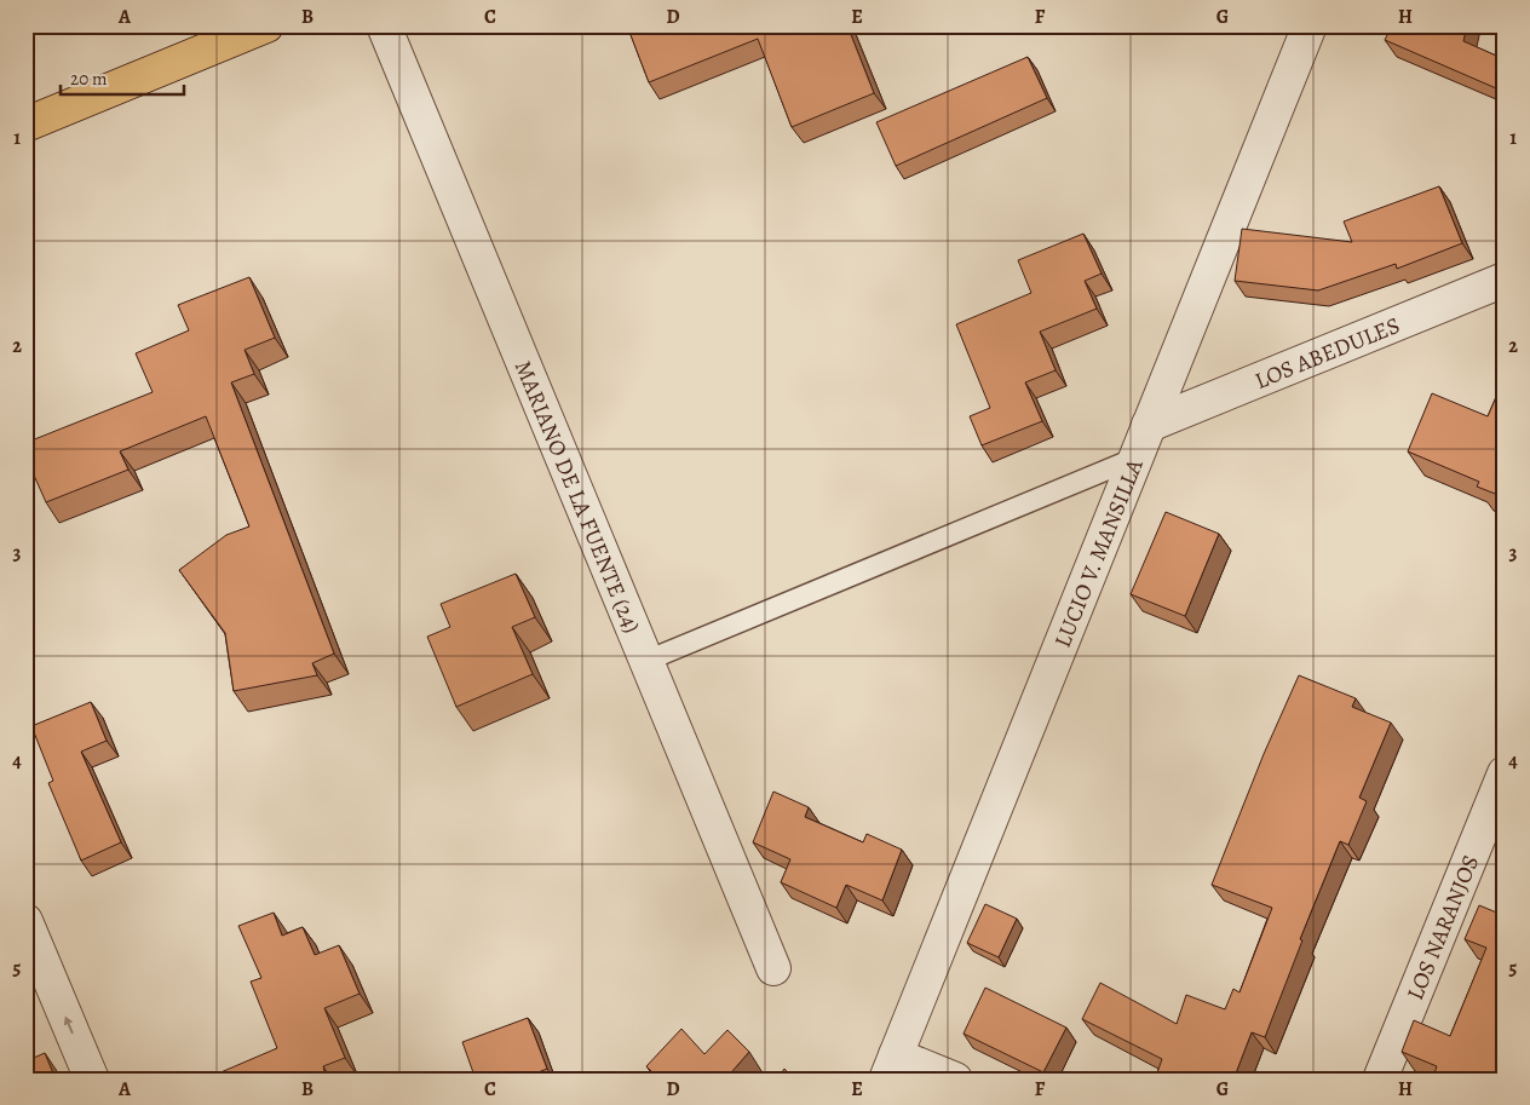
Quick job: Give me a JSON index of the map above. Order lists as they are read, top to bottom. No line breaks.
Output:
{"streets":{"street":["LOS ABEDULES","MARIANO DE LA FUENTE (24)","LUCIO V. MANSILLA","LOS NARANJOS"]},"crossings":[["LOS ABEDULES","LUCIO V. MANSILLA"]],"scale_bar":"20 m","grid":{"columns":["A","B","C","D","E","F","G","H"],"rows":["1","2","3","4","5"]}}
